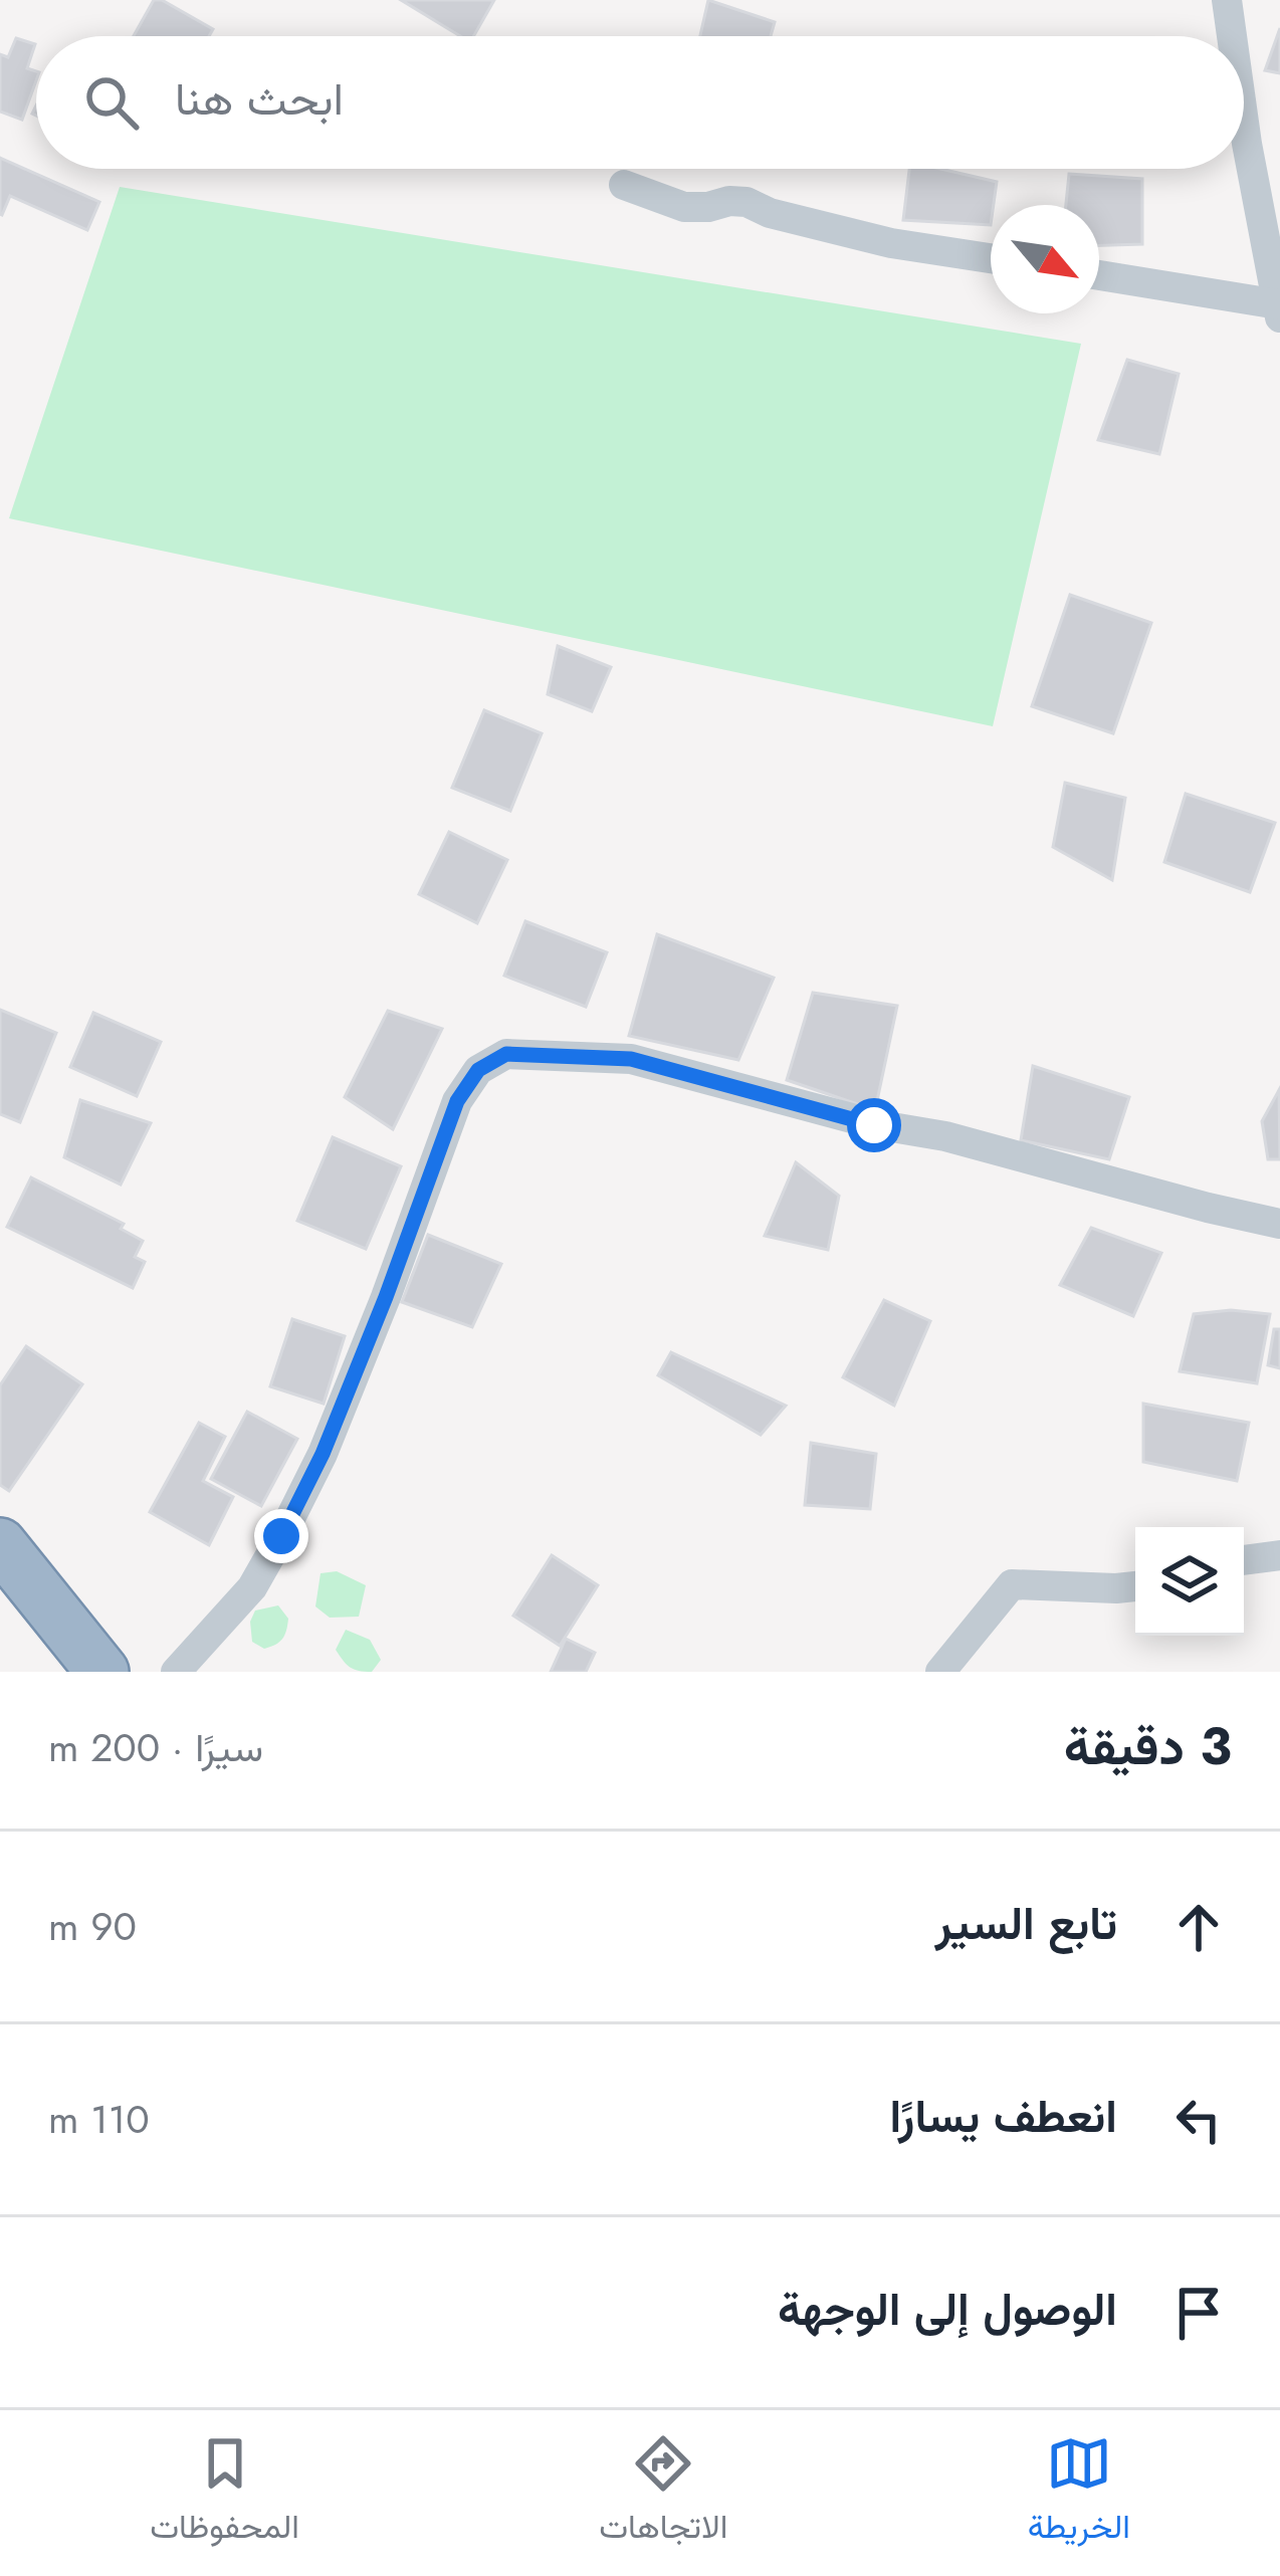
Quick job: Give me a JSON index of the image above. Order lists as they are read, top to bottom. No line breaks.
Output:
{"north":"bottom right","page":{"search":"ابحث هنا","heading":["3 دقيقة","سيرًا · 200 m"],"list":[["تابع السير","90 m"],["انعطف يسارًا","110 m"],"الوصول إلى الوجهة"],"nav":["الخريطة","الاتجاهات","المحفوظات"]}}
